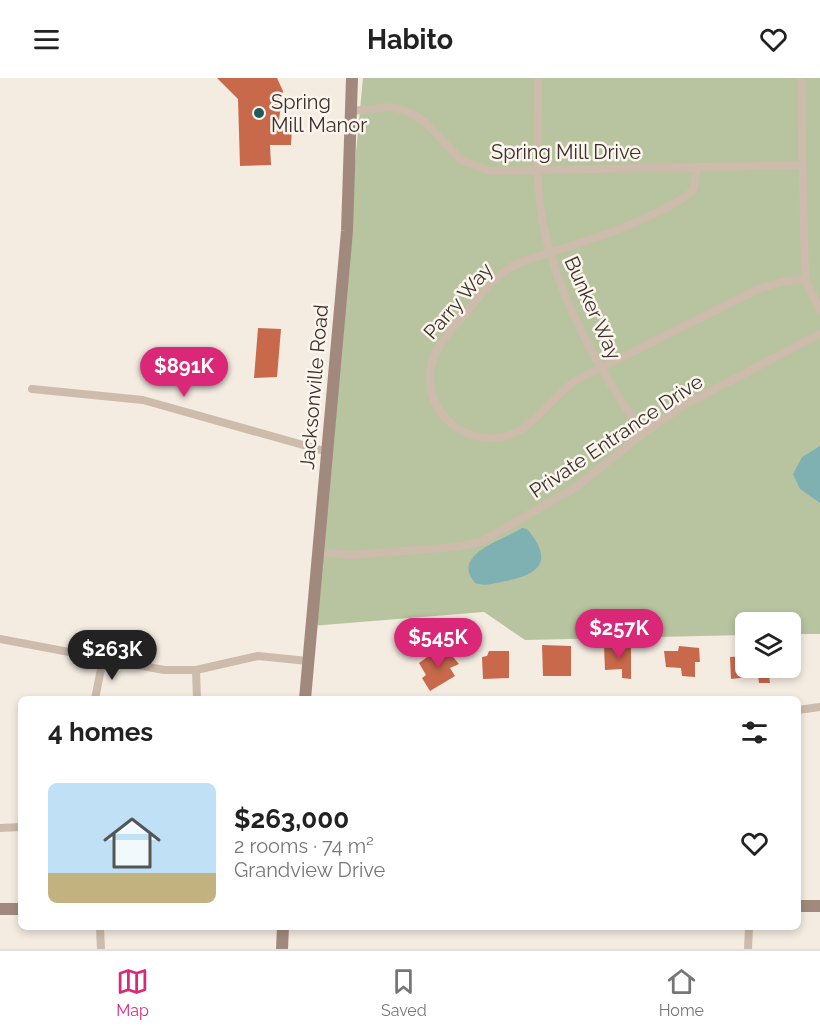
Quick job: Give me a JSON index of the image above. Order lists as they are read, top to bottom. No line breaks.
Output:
{"streets":{"main road":["Jacksonville Road"],"street":["Spring Mill Drive","Parry Way","Bunker Way","Private Entrance Drive"]},"crossings":[["Spring Mill Drive","Parry Way"],["Spring Mill Drive","Bunker Way"],["Spring Mill Drive","Jacksonville Road"],["Parry Way","Bunker Way"],["Bunker Way","Private Entrance Drive"],["Jacksonville Road","Private Entrance Drive"]],"places":["Spring Mill Manor"],"page":{"header":"Habito","price":["$891K","$257K","$545K","$263K"],"heading":"4 homes","list":[{"name":"$263,000","note":"2 rooms · 74 m² · Grandview Drive"}],"tabs":["Map","Saved","Home"]}}
